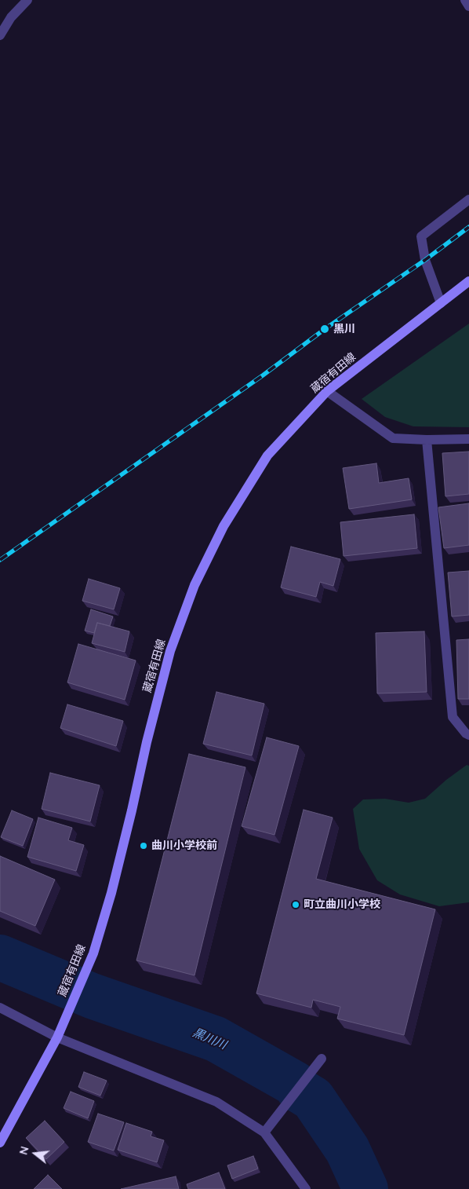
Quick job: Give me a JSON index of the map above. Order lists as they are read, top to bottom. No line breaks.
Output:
{"streets":{"main road":["蔵宿有田線"]},"water":["黒川川"],"places":["黒川","曲川小学校前","町立曲川小学校"],"north":"left"}
